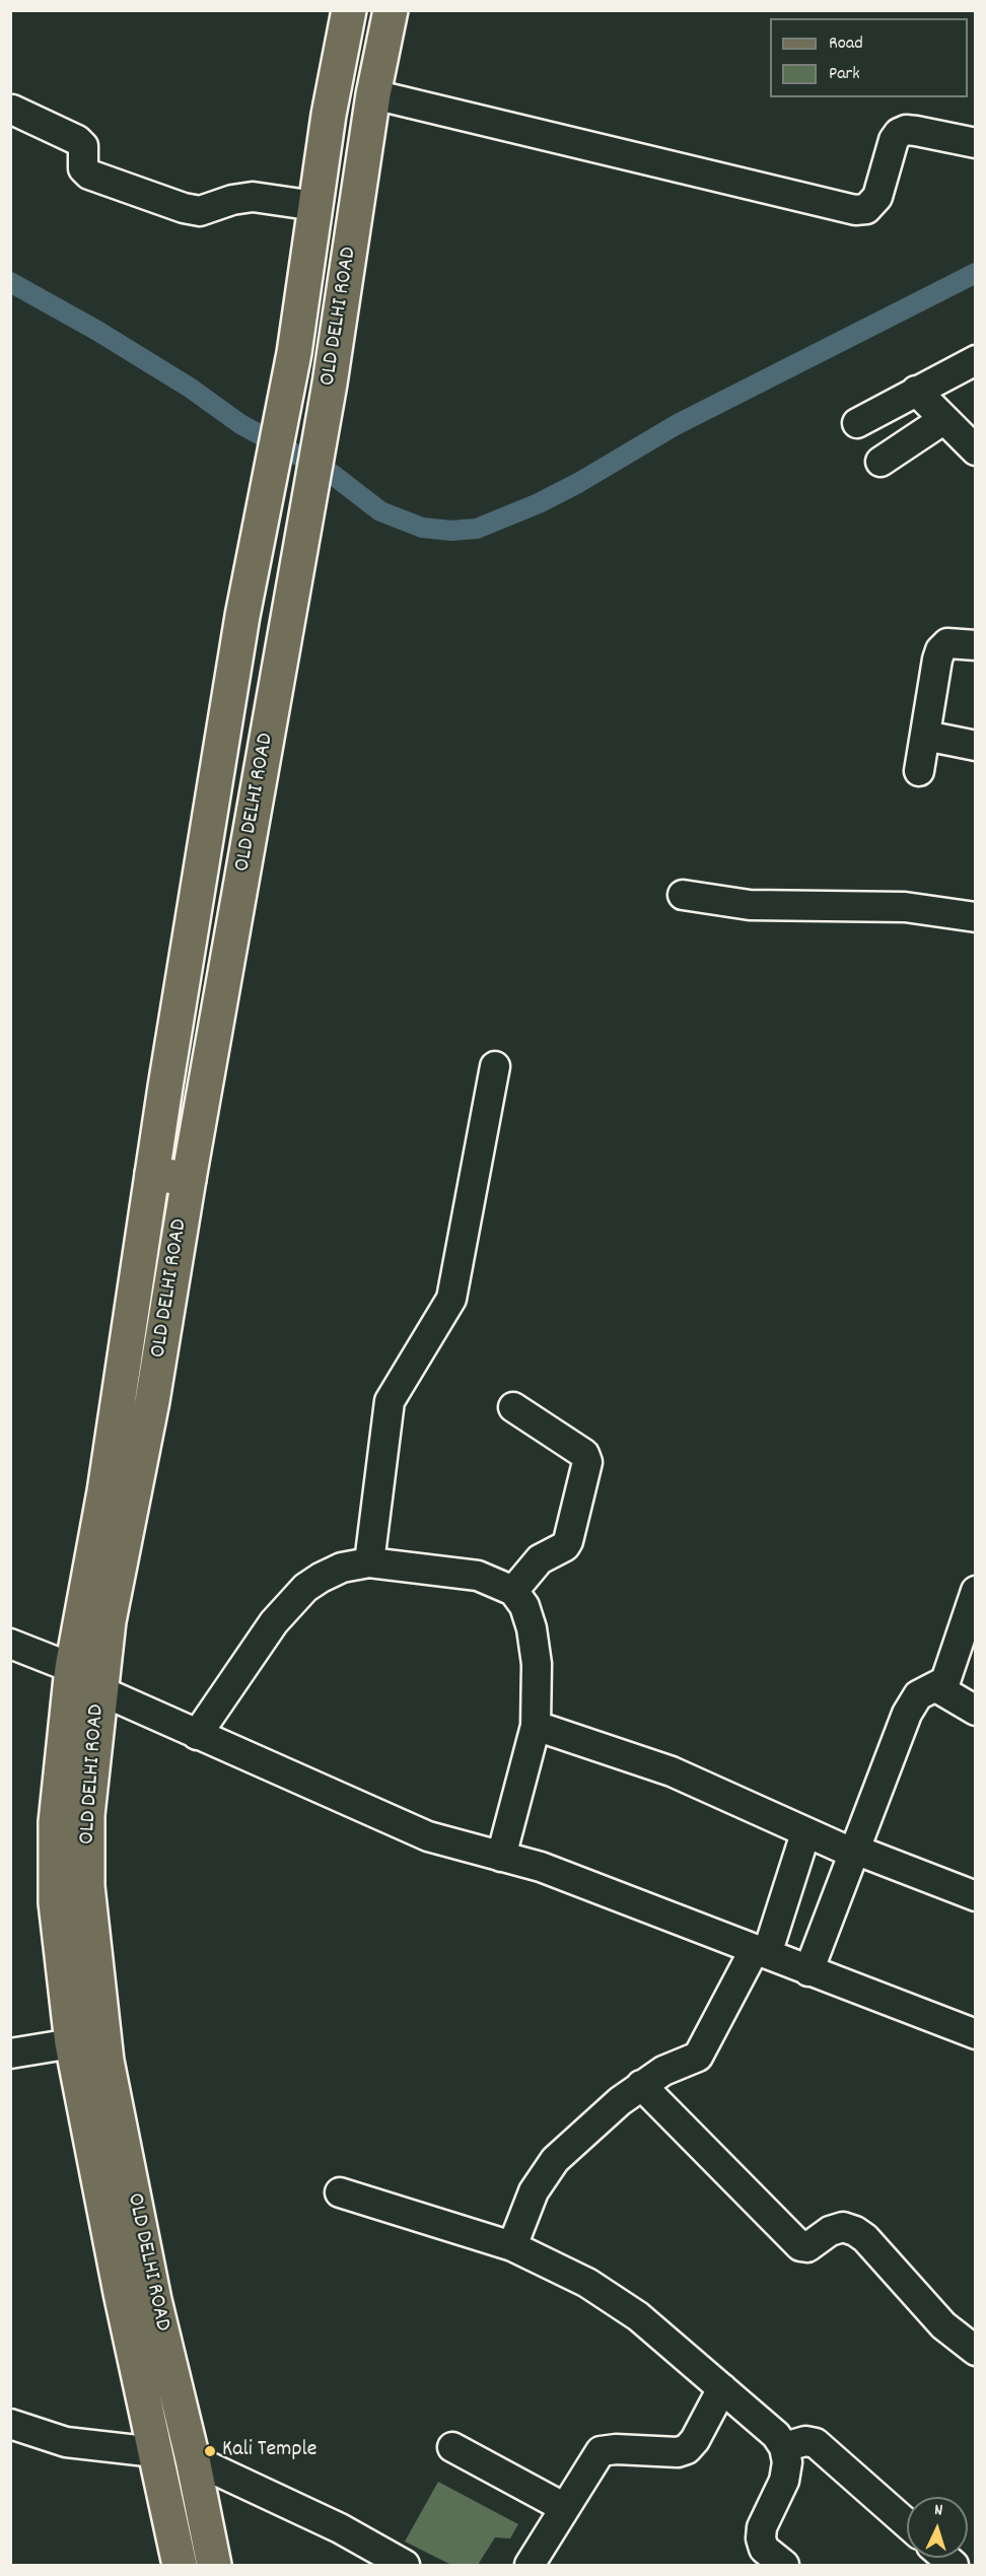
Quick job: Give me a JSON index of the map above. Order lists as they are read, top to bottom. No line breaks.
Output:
{"streets":{"main road":["OLD DELHI ROAD"]},"places":["Kali Temple"],"legend":["Road","Park"],"north":"top"}
